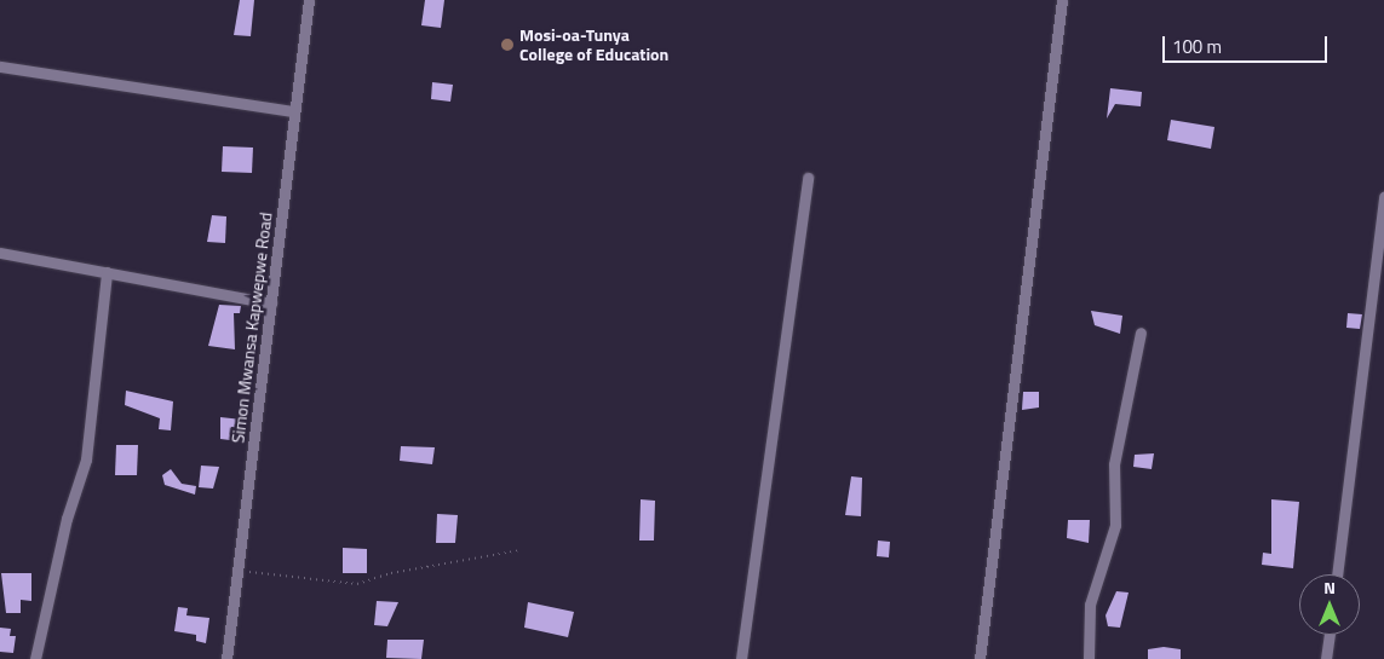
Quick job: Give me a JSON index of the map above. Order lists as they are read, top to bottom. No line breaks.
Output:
{"streets":{"street":["Simon Mwansa Kapwepwe Road"]},"places":["Mosi-oa-Tunya College of Education"],"scale_bar":"100 m","north":"top"}
